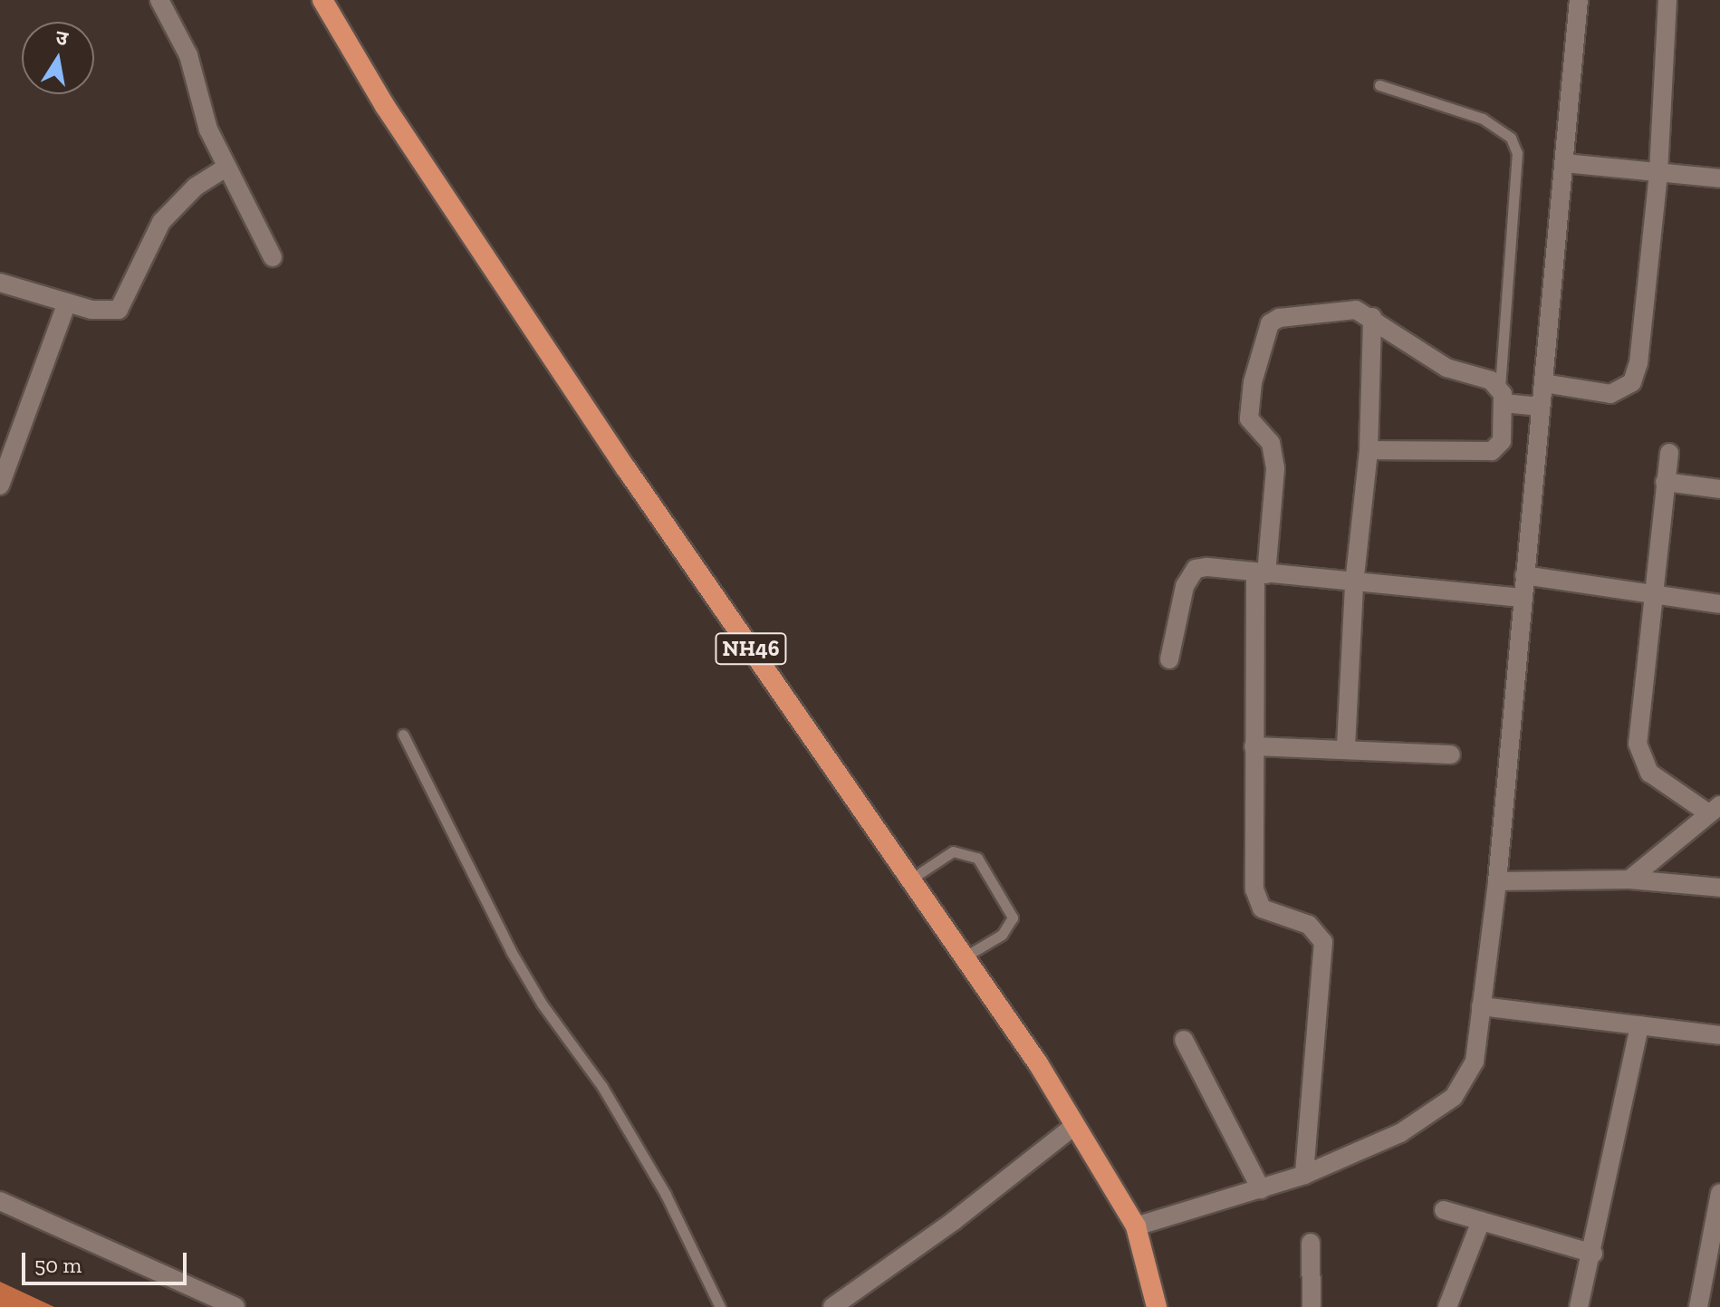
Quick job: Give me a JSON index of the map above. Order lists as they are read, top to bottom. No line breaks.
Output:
{"streets":{"highway":["NH46"]},"scale_bar":"50 m","north":"top"}
